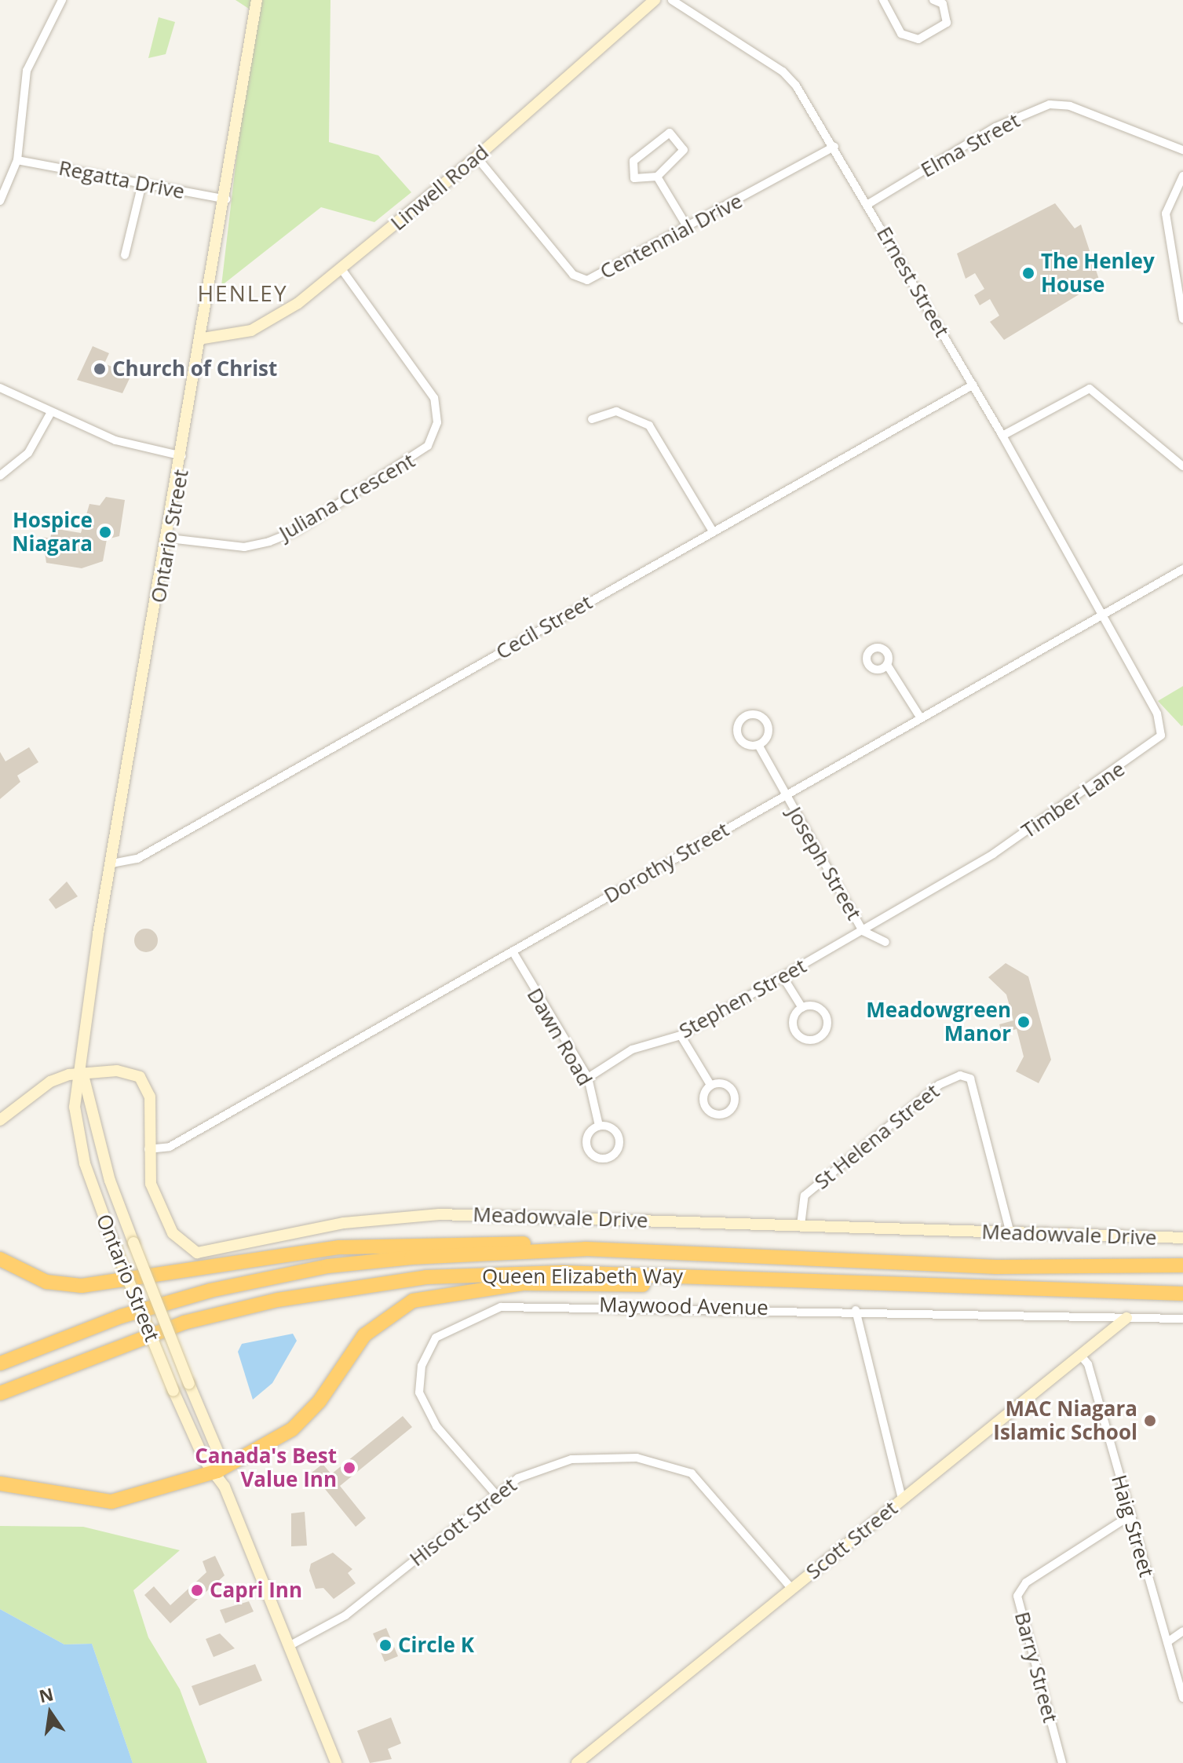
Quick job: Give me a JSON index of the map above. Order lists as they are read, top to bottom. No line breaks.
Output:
{"streets":{"highway":["Queen Elizabeth Way"],"main road":["Linwell Road","Ontario Street","Meadowvale Drive","Scott Street"],"street":["Elma Street","Regatta Drive","Centennial Drive","Ernest Street","Juliana Crescent","Cecil Street","Timber Lane","Dorothy Street","Joseph Street","Stephen Street","Dawn Road","St Helena Street","Maywood Avenue","Hiscott Street","Haig Street","Barry Street"]},"crossings":[["Elma Street","Ernest Street"],["Regatta Drive","Ontario Street"],["Linwell Road","Centennial Drive"],["Linwell Road","Juliana Crescent"],["Linwell Road","Ontario Street"],["Centennial Drive","Ernest Street"],["Ernest Street","Cecil Street"],["Ernest Street","Timber Lane"],["Ernest Street","Dorothy Street"],["Juliana Crescent","Ontario Street"],["Ontario Street","Cecil Street"],["Ontario Street","Meadowvale Drive"],["Ontario Street","Hiscott Street"],["Timber Lane","Dorothy Street"],["Timber Lane","Joseph Street"],["Timber Lane","Stephen Street"],["Dorothy Street","Joseph Street"],["Dorothy Street","Dawn Road"],["Dorothy Street","Meadowvale Drive"],["Joseph Street","Stephen Street"],["Stephen Street","Dawn Road"],["St Helena Street","Meadowvale Drive"],["Maywood Avenue","Hiscott Street"],["Maywood Avenue","Scott Street"],["Hiscott Street","Scott Street"],["Haig Street","Scott Street"],["Haig Street","Barry Street"]],"districts":["HENLEY"],"places":["The Henley House","Church of Christ","Hospice Niagara","Meadowgreen Manor","MAC Niagara Islamic School","Canada's Best Value Inn","Capri Inn","Circle K"],"north":"top"}
